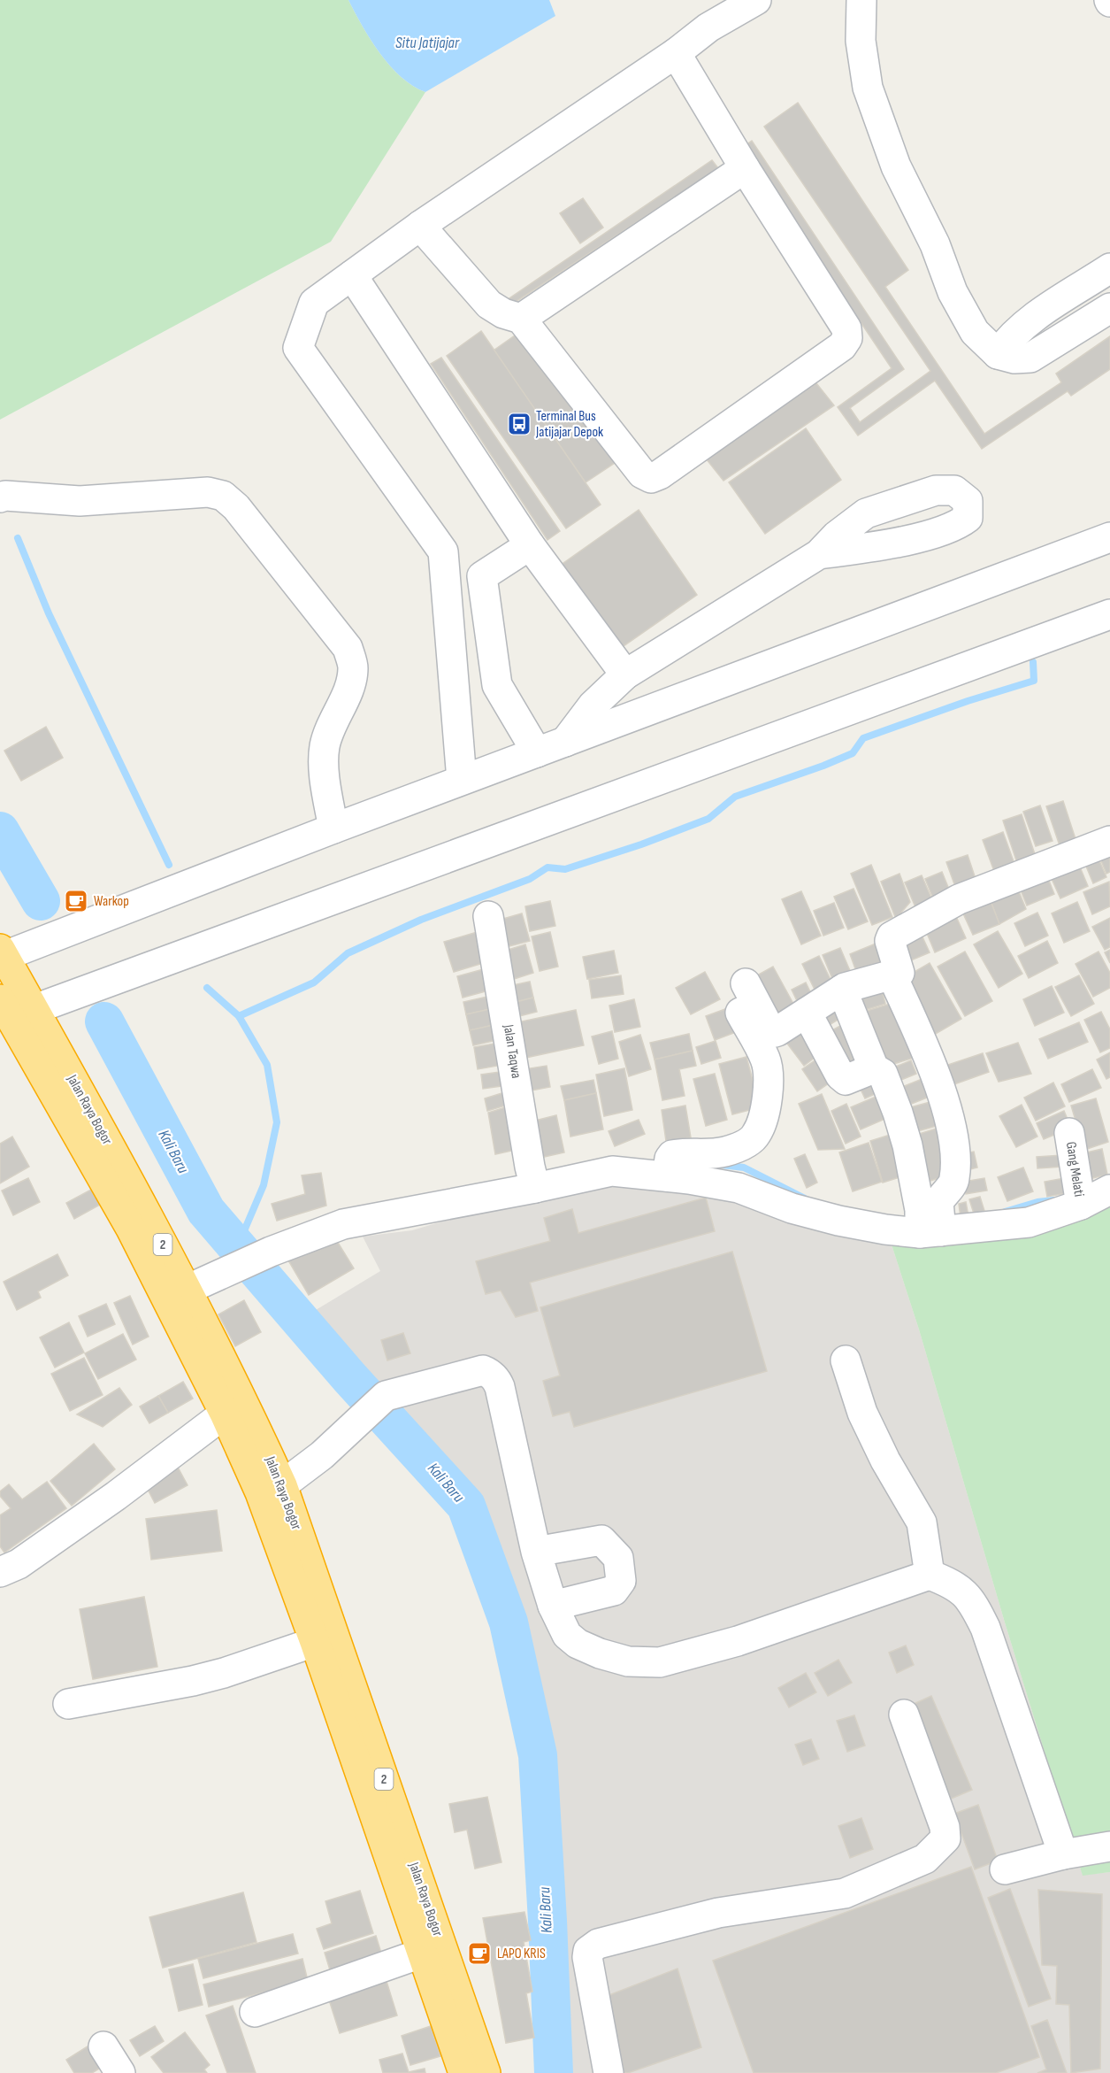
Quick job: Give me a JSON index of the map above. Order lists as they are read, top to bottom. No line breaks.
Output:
{"streets":{"highway":["Jalan Raya Bogor","2"],"street":["Jalan Taqwa","Gang Melati"]},"water":["Situ Jatijajar","Kali Baru"],"places":{"bus stop":["Terminal Bus Jatijajar Depok"],"cafe":["Warkop","LAPO KRIS"]}}
